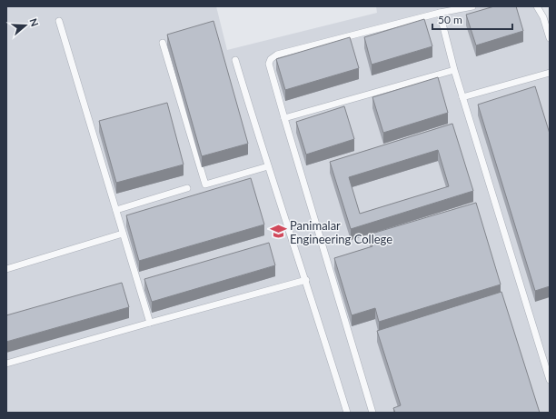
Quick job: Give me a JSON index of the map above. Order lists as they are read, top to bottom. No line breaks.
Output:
{"places":{"school or university":["Panimalar Engineering College"]},"scale_bar":"50 m","north":"right"}
